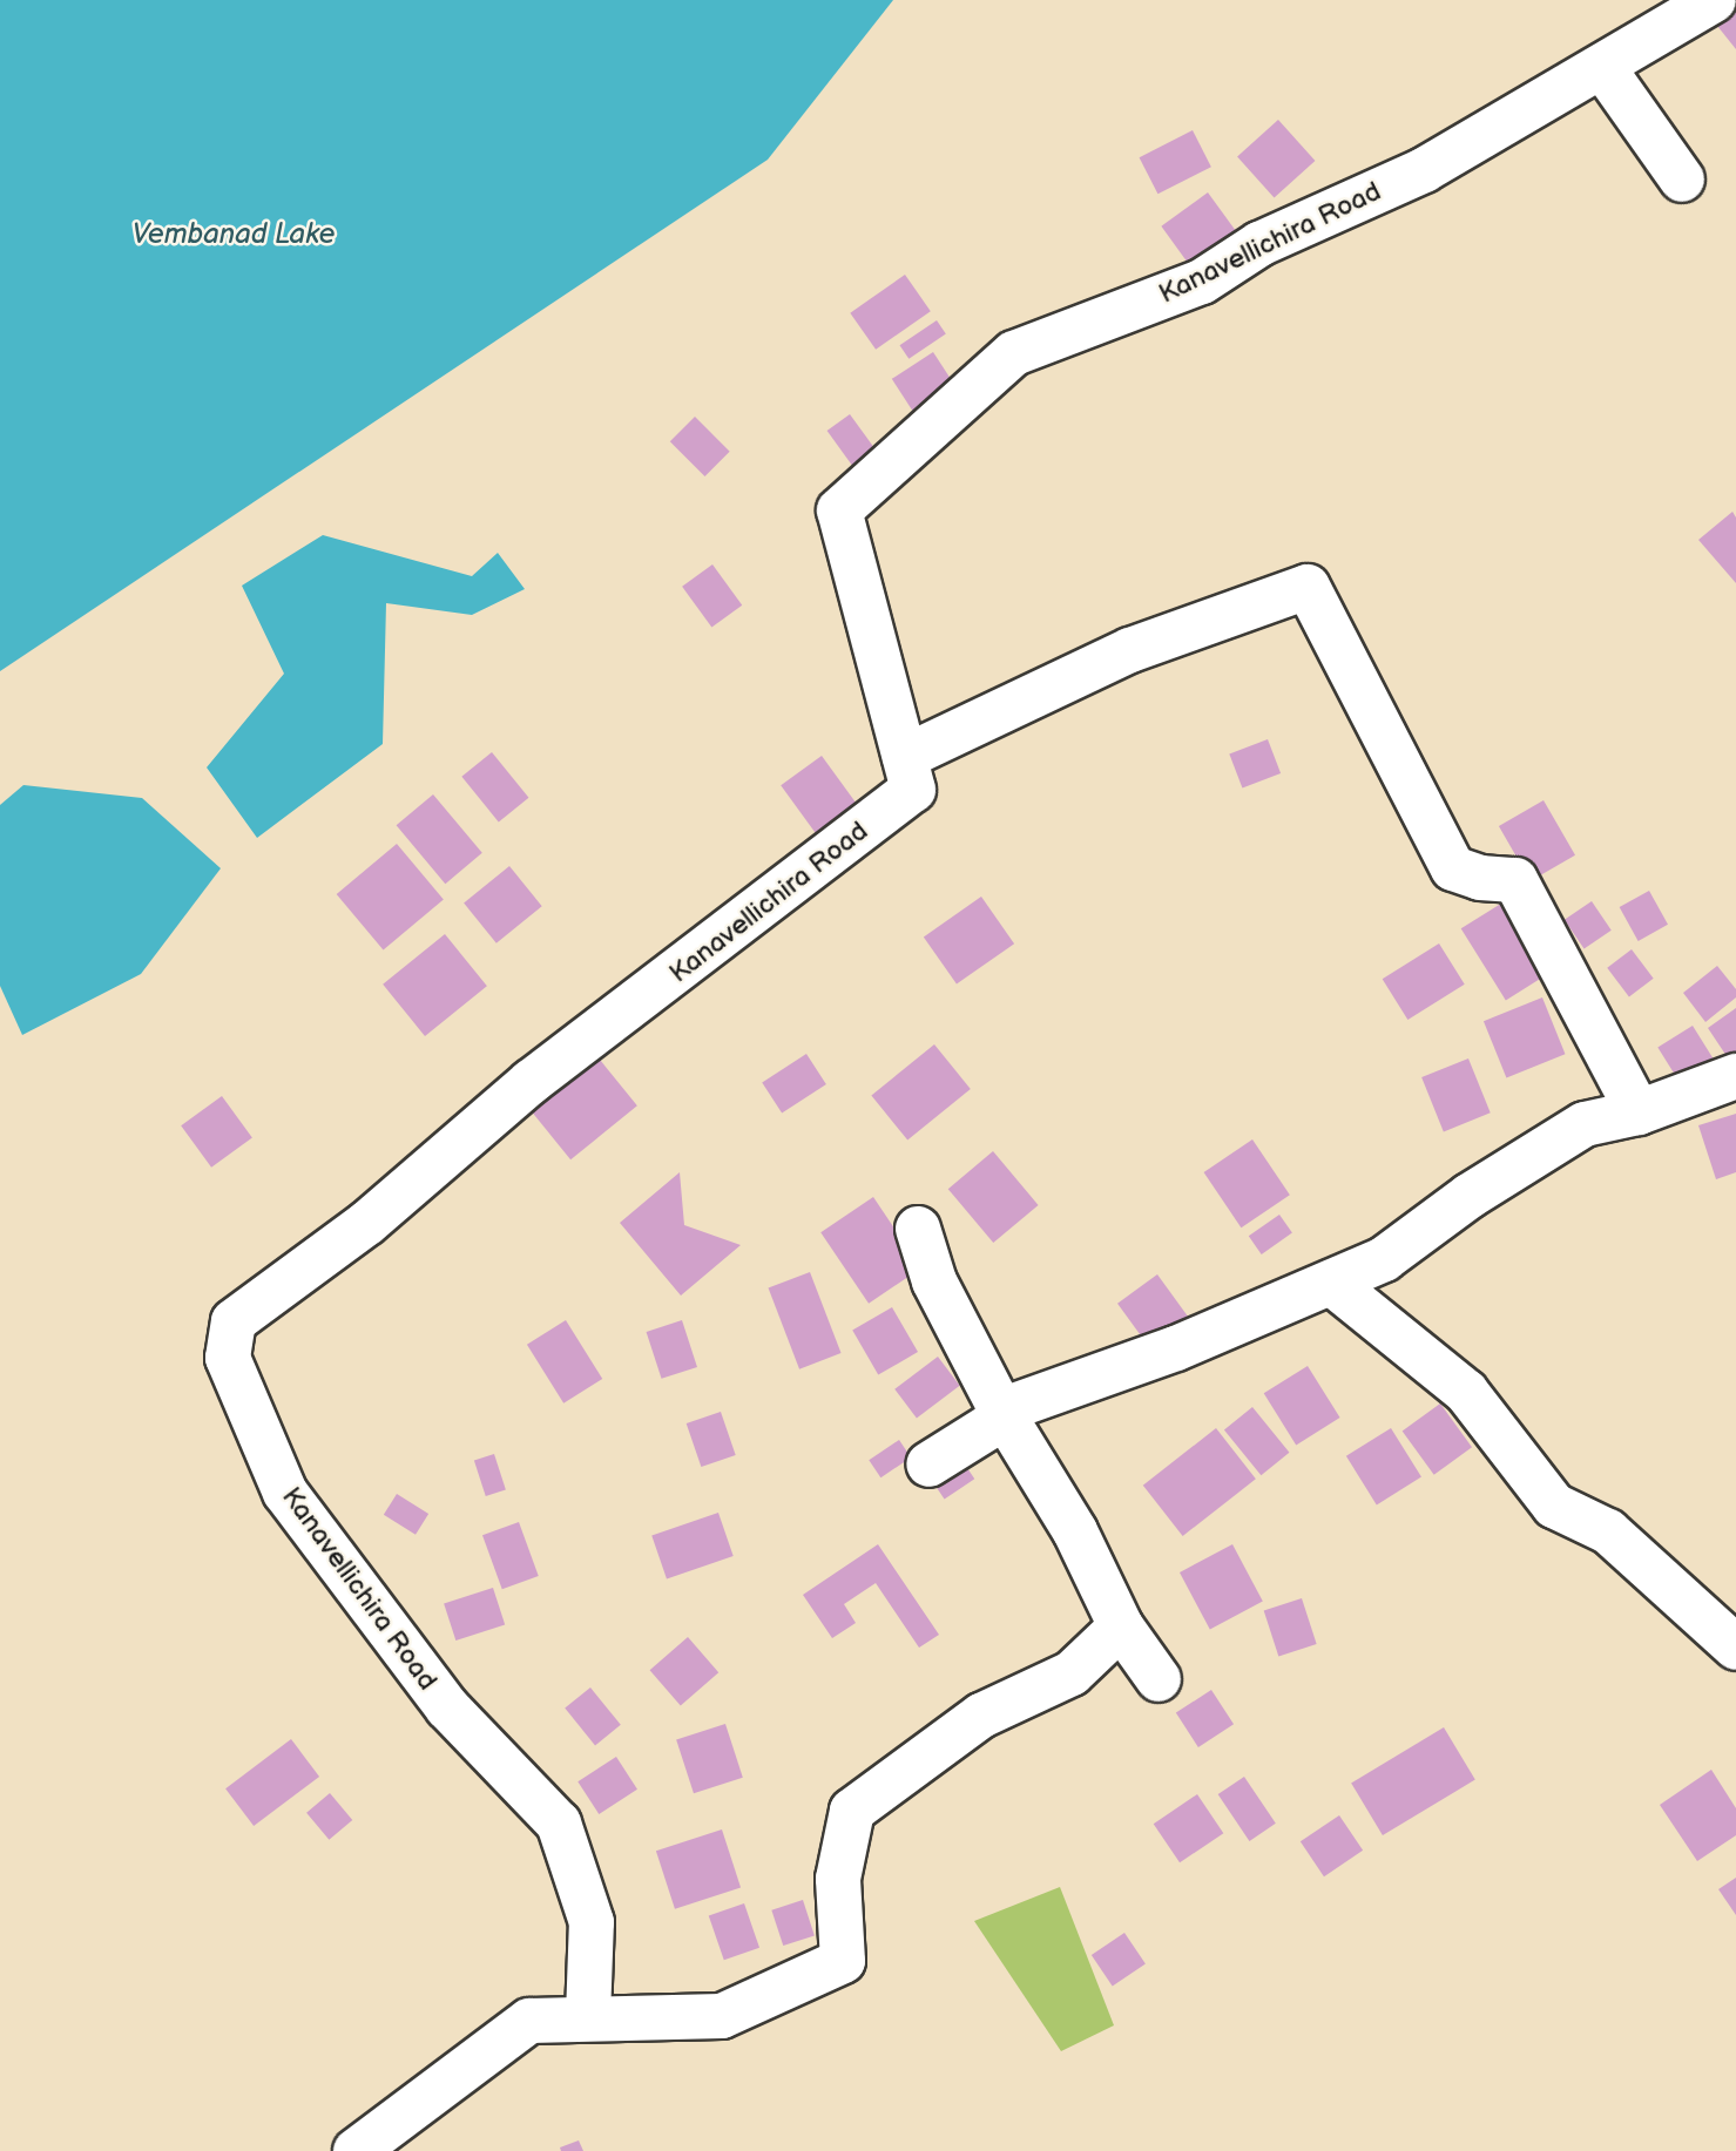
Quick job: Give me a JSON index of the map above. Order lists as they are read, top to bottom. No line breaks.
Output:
{"streets":{"street":["Kanavellichira Road"]},"water":["Vembanad Lake"]}
